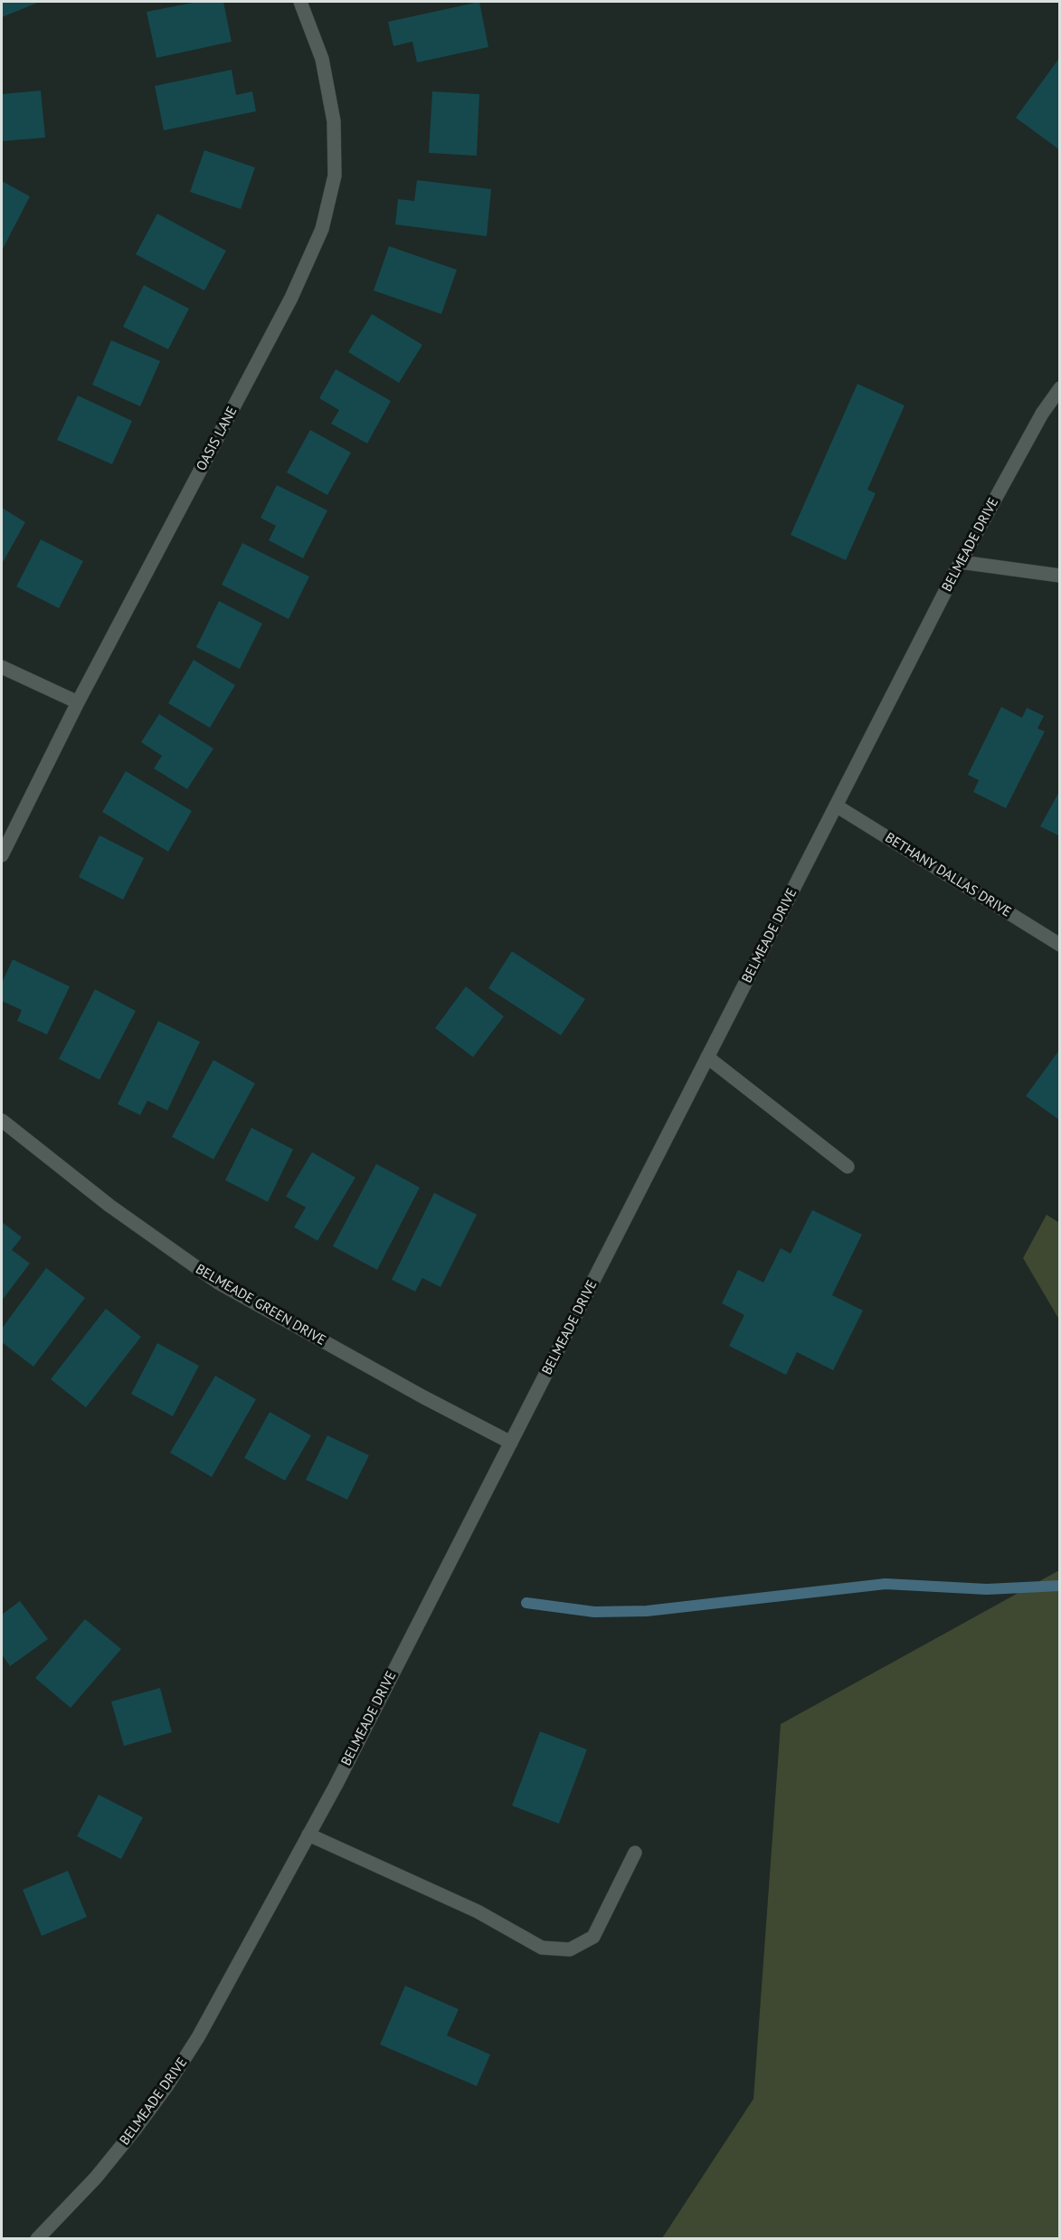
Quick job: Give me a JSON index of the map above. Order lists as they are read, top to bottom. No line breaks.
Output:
{"streets":{"street":["OASIS LANE","BELMEADE DRIVE","BETHANY DALLAS DRIVE","BELMEADE GREEN DRIVE"]},"crossings":[["BELMEADE DRIVE","BETHANY DALLAS DRIVE"],["BELMEADE DRIVE","BELMEADE GREEN DRIVE"]]}
